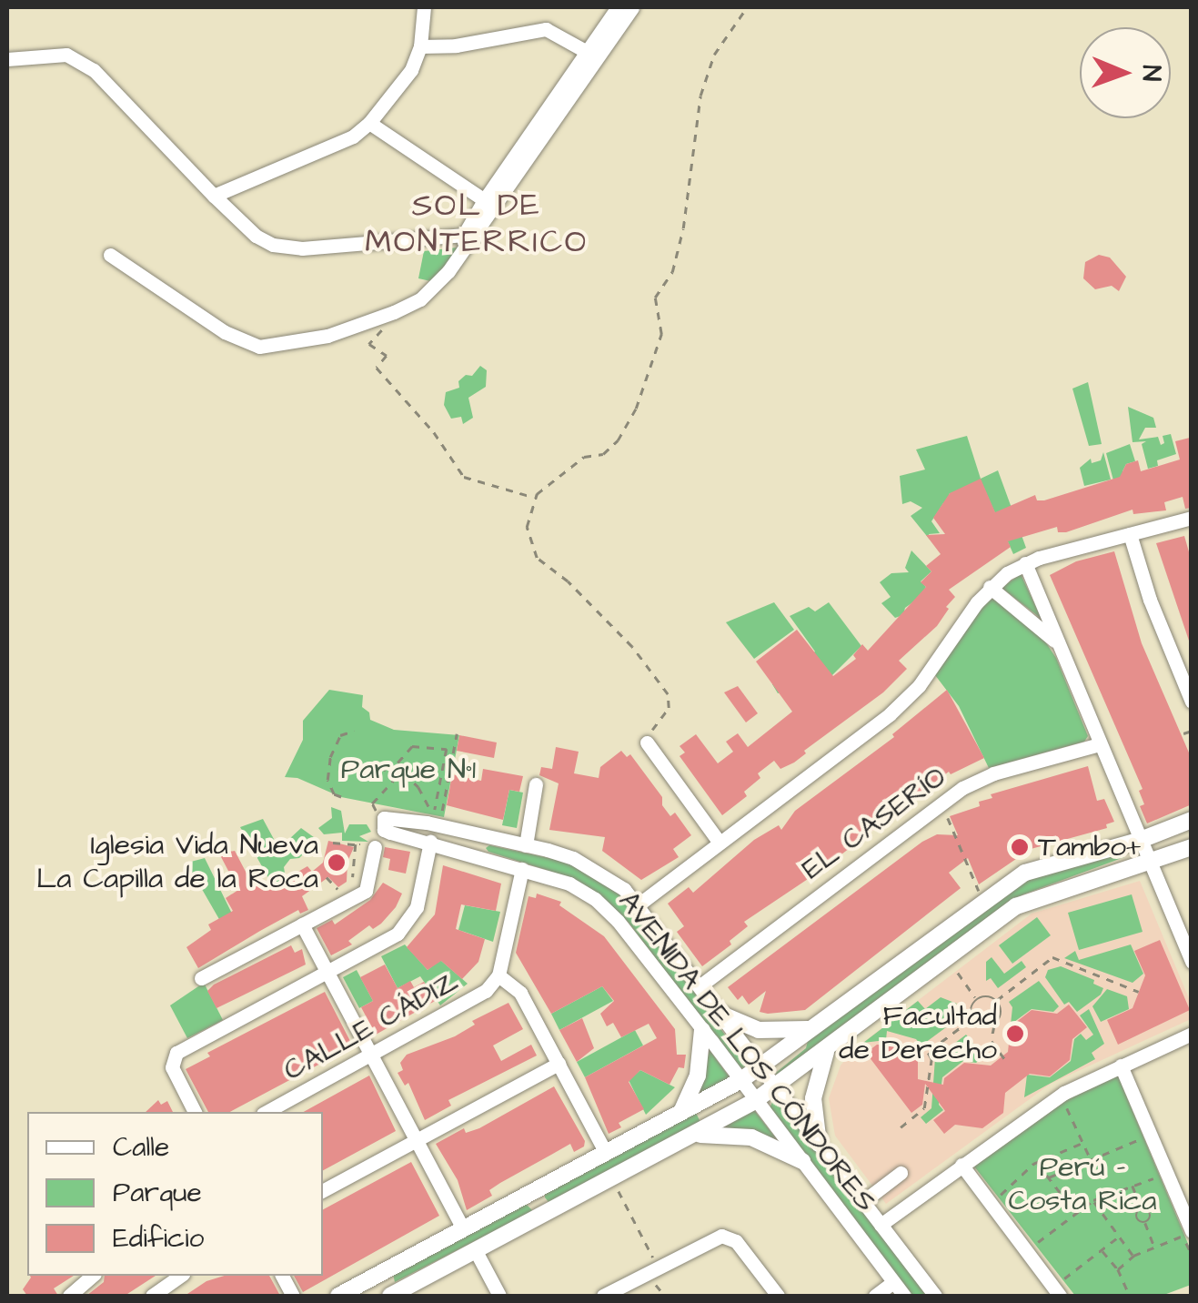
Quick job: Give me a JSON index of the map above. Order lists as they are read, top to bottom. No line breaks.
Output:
{"streets":{"street":["EL CASERÍO","CALLE CÁDIZ","AVENIDA DE LOS CÓNDORES"]},"crossings":[["EL CASERÍO","AVENIDA DE LOS CÓNDORES"],["CALLE CÁDIZ","AVENIDA DE LOS CÓNDORES"]],"districts":["SOL DE MONTERRICO"],"parks":["Parque N°1","Perú - Costa Rica"],"places":["Tambo+","Iglesia Vida Nueva La Capilla de la Roca","Facultad de Derecho"],"legend":["Calle","Parque","Edificio"],"north":"right"}
